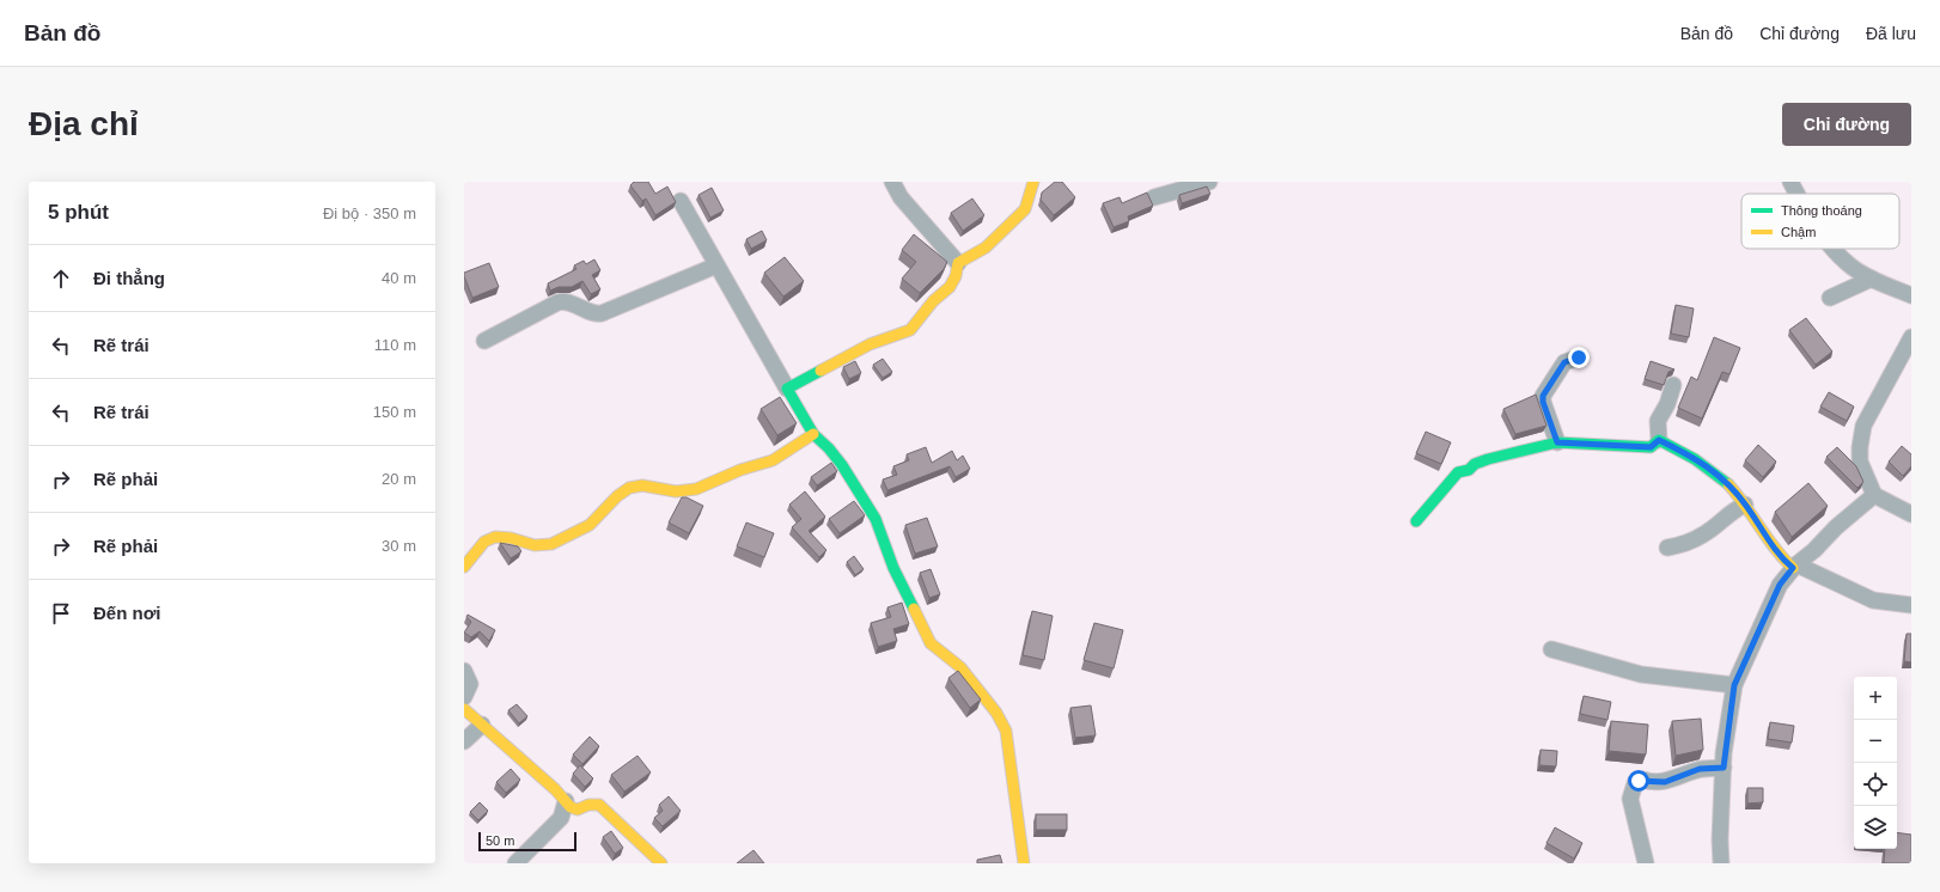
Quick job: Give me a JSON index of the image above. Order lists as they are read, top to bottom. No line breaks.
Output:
{"legend":["Thông thoáng","Chậm"],"scale_bar":"50 m","page":{"header":"Bản đồ","nav":["Bản đồ","Chỉ đường","Đã lưu"],"buttons":"Chỉ đường","title":"Địa chỉ","heading":["5 phút","Đi bộ · 350 m"],"list":[["Đi thẳng","40 m"],["Rẽ trái","110 m"],["Rẽ trái","150 m"],["Rẽ phải","20 m"],["Rẽ phải","30 m"],"Đến nơi"],"map_buttons":["+","−"],"scale":"50 m"}}
